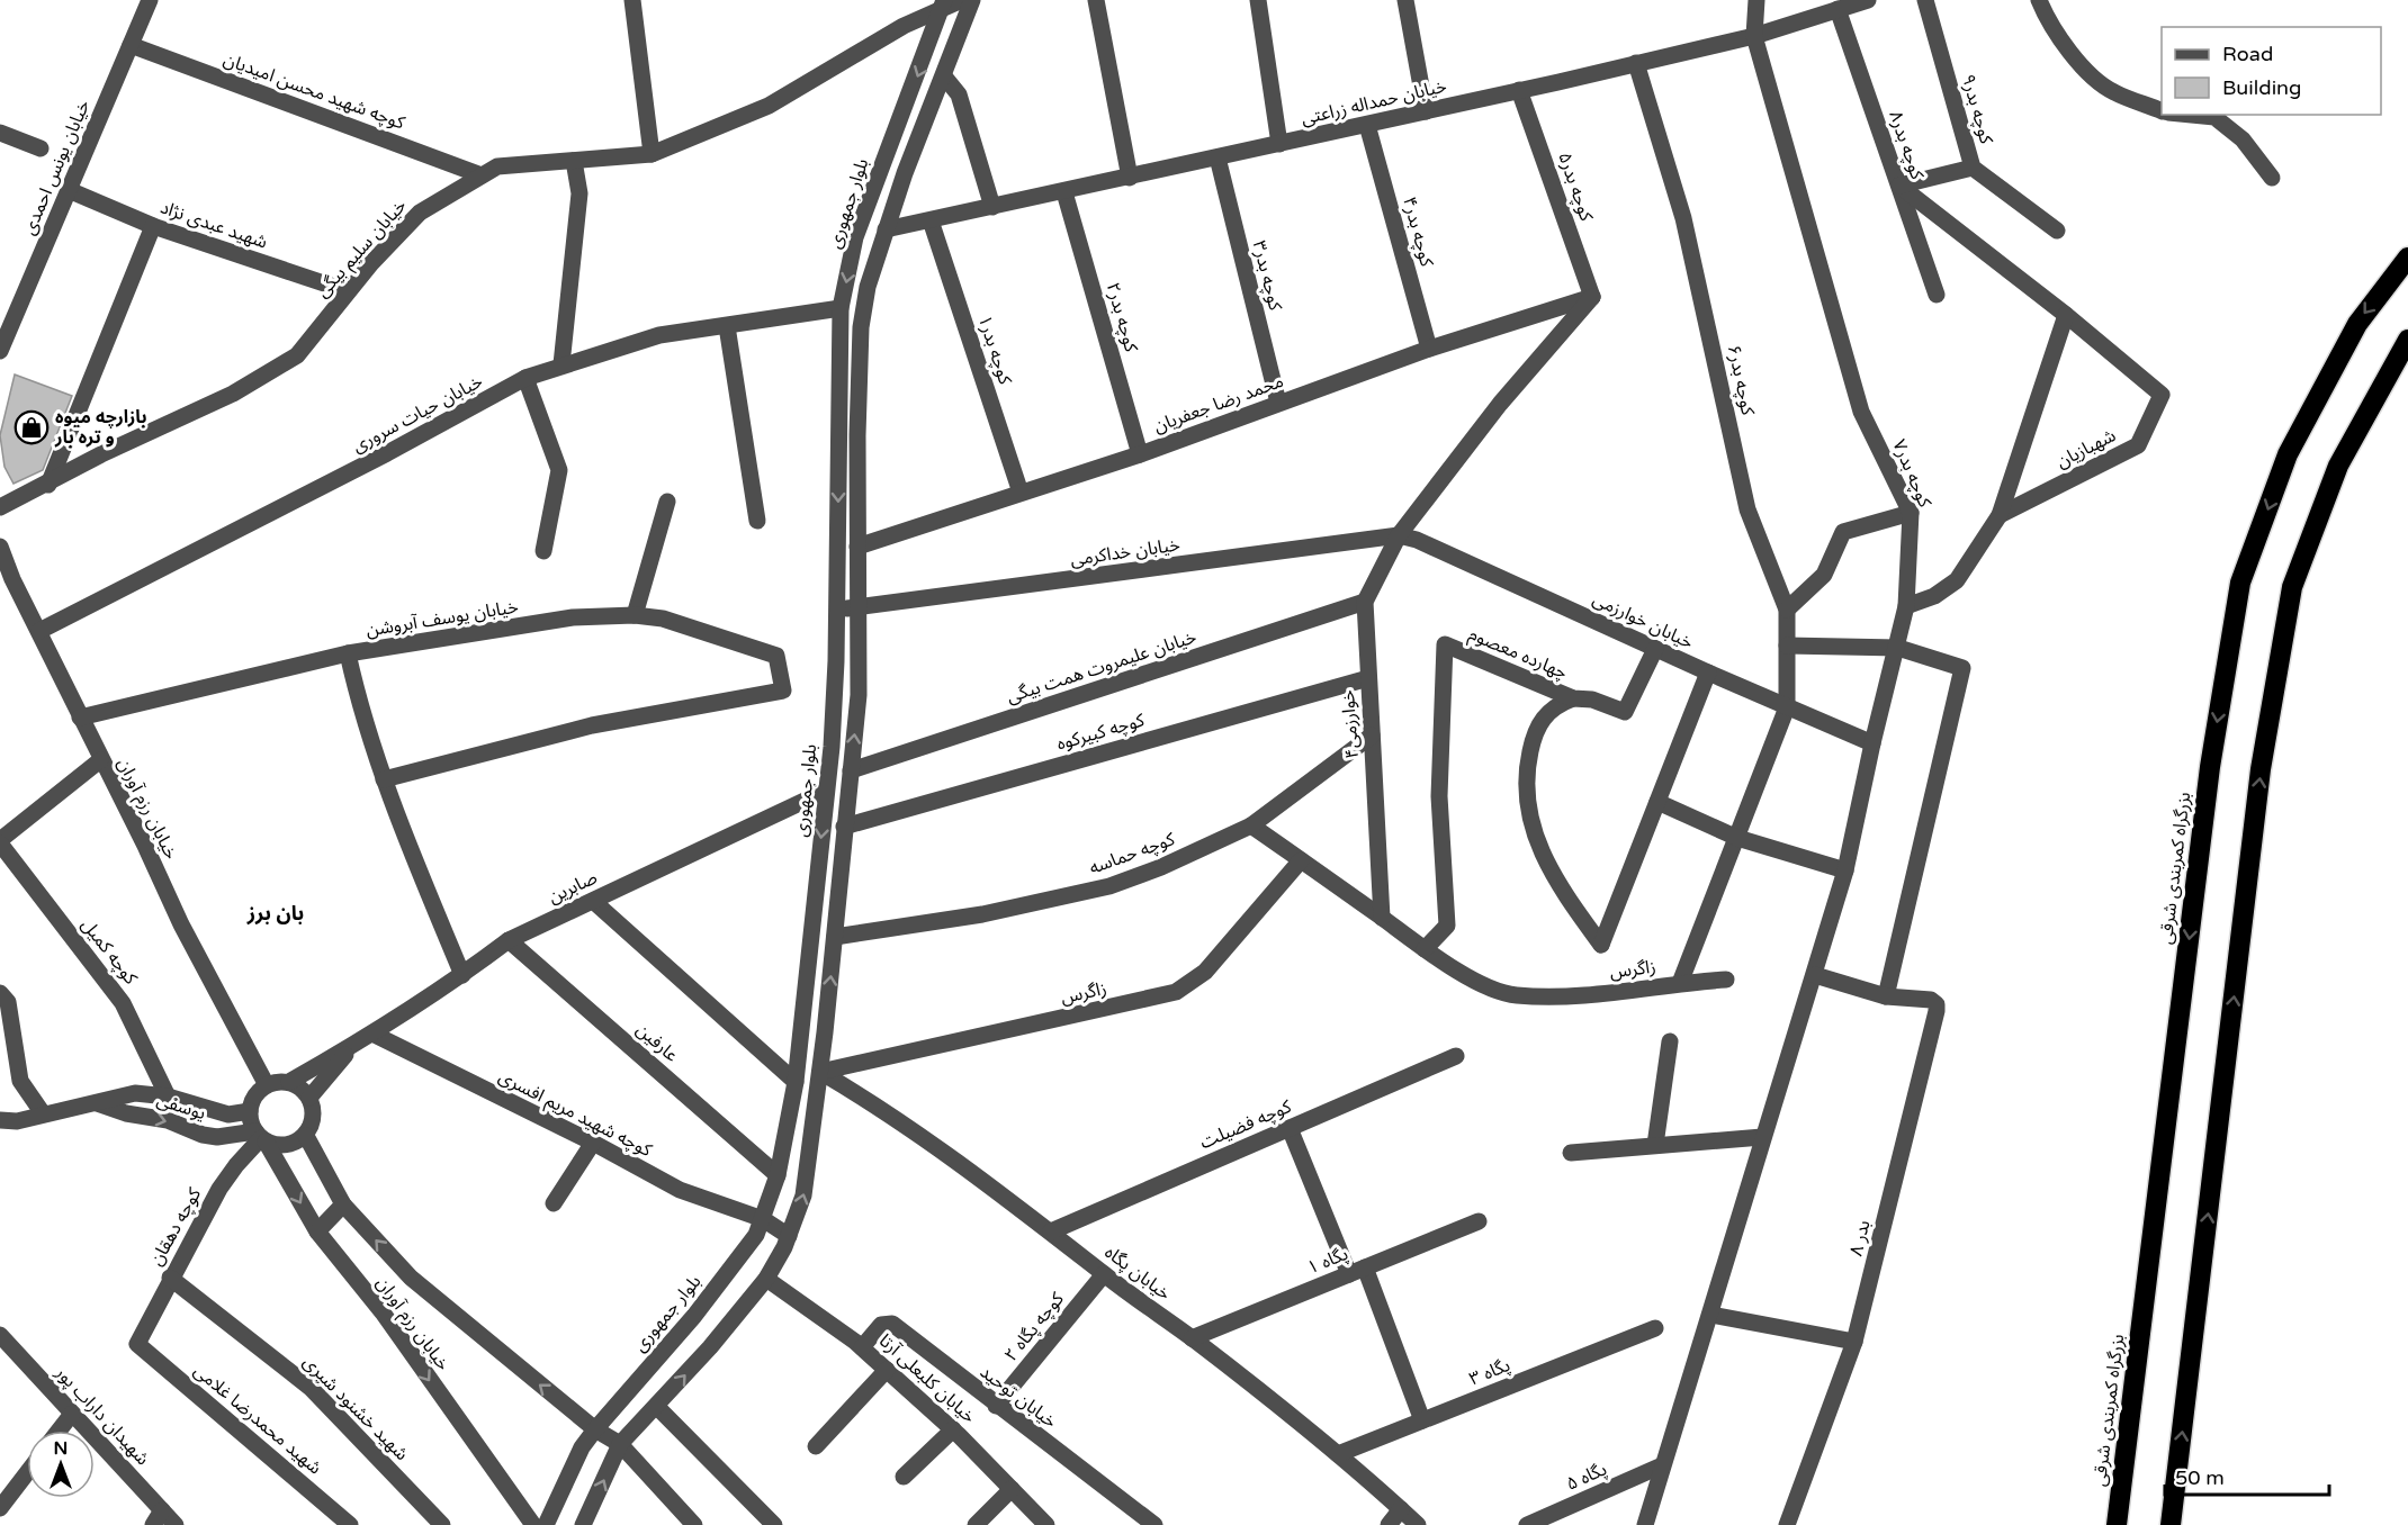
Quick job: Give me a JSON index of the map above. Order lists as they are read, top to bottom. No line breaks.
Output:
{"streets":{"highway":["بزرگراه کمربندی شرقی"],"street":["کوچه شهید محسن امیدیان","خیابان حمداله زراعتی","کوچه بدر۹","کوچه بدر۸","خیابان یونس احمدی","کوچه بدر۵","بلوار جمهوری","شهید عبدی نژاد","کوچه بدر۴","خیابان سلیم بیگی","کوچه بدر۳","کوچه بدر۲","کوچه بدر۱","کوچه بدر۶","محمد رضا جعفریان","خیابان حیات سروری","شهبازیان","کوچه بدر۷","خیابان خداکرمی","خیابان یوسف آبروشن","خیابان خوارزمی","چهارده معصوم","خیابان علیمروت همت بیگی","خوارزمی۴","کوچه کبیرکوه","خیابان رزم آوران","کوچه حماسه","صابرین","کوچه کمیل","زاگرس","عارفین","یوسفی","کوچه شهید مریم افسری","کوچه فضیلت","کوچه دهقان","بدر ۸","پگاه ۱","خیابان پگاه","کوچه پگاه ۲","پگاه ۳","خیابان کلبعلی آرتا","خیابان توحید","شهید خشنود شیری","شهیدان داراب پور","شهید محمدرضا غلامی","پگاه ۵"]},"crossings":[["کوچه شهید محسن امیدیان","خیابان یونس احمدی"],["کوچه شهید محسن امیدیان","خیابان سلیم بیگی"],["خیابان حمداله زراعتی","کوچه بدر۸"],["خیابان حمداله زراعتی","کوچه بدر۵"],["خیابان حمداله زراعتی","کوچه بدر۴"],["خیابان حمداله زراعتی","کوچه بدر۳"],["خیابان حمداله زراعتی","کوچه بدر۲"],["خیابان حمداله زراعتی","کوچه بدر۱"],["خیابان حمداله زراعتی","کوچه بدر۶"],["خیابان حمداله زراعتی","کوچه بدر۷"],["خیابان یونس احمدی","شهید عبدی نژاد"],["کوچه بدر۵","محمد رضا جعفریان"],["کوچه بدر۵","خوارزمی۴"],["بلوار جمهوری","خیابان سلیم بیگی"],["بلوار جمهوری","خیابان حیات سروری"],["بلوار جمهوری","خیابان خداکرمی"],["بلوار جمهوری","خیابان رزم آوران"],["بلوار جمهوری","صابرین"],["بلوار جمهوری","عارفین"],["بلوار جمهوری","کوچه شهید مریم افسری"],["شهید عبدی نژاد","خیابان سلیم بیگی"],["کوچه بدر۴","محمد رضا جعفریان"],["کوچه بدر۳","محمد رضا جعفریان"],["کوچه بدر۲","محمد رضا جعفریان"],["کوچه بدر۱","محمد رضا جعفریان"],["کوچه بدر۶","خیابان خوارزمی"],["محمد رضا جعفریان","خوارزمی۴"],["خیابان حیات سروری","خیابان رزم آوران"],["کوچه بدر۷","خیابان خوارزمی"],["کوچه بدر۷","پگاه ۵"],["خیابان خداکرمی","خیابان خوارزمی"],["خیابان خداکرمی","خوارزمی۴"],["خیابان یوسف آبروشن","خیابان رزم آوران"],["خیابان خوارزمی","چهارده معصوم"],["خیابان خوارزمی","خوارزمی۴"],["چهارده معصوم","زاگرس"],["خیابان علیمروت همت بیگی","خوارزمی۴"],["خوارزمی۴","کوچه کبیرکوه"],["خوارزمی۴","کوچه حماسه"],["خوارزمی۴","زاگرس"],["خیابان رزم آوران","صابرین"],["خیابان رزم آوران","یوسفی"],["خیابان رزم آوران","کوچه دهقان"],["کوچه حماسه","زاگرس"],["صابرین","عارفین"],["صابرین","یوسفی"],["صابرین","کوچه شهید مریم افسری"],["صابرین","کوچه دهقان"],["کوچه کمیل","یوسفی"],["زاگرس","خیابان پگاه"],["یوسفی","کوچه دهقان"],["کوچه فضیلت","خیابان پگاه"],["کوچه دهقان","شهید خشنود شیری"],["کوچه دهقان","شهید محمدرضا غلامی"],["پگاه ۱","خیابان پگاه"],["خیابان پگاه","کوچه پگاه ۲"],["خیابان پگاه","پگاه ۳"],["کوچه پگاه ۲","خیابان توحید"],["خیابان کلبعلی آرتا","خیابان توحید"]],"districts":["بان برز"],"places":{"shop":["بازارچه میوه و تره بار"]},"legend":["Road","Building"],"scale_bar":"50 m","north":"top"}
